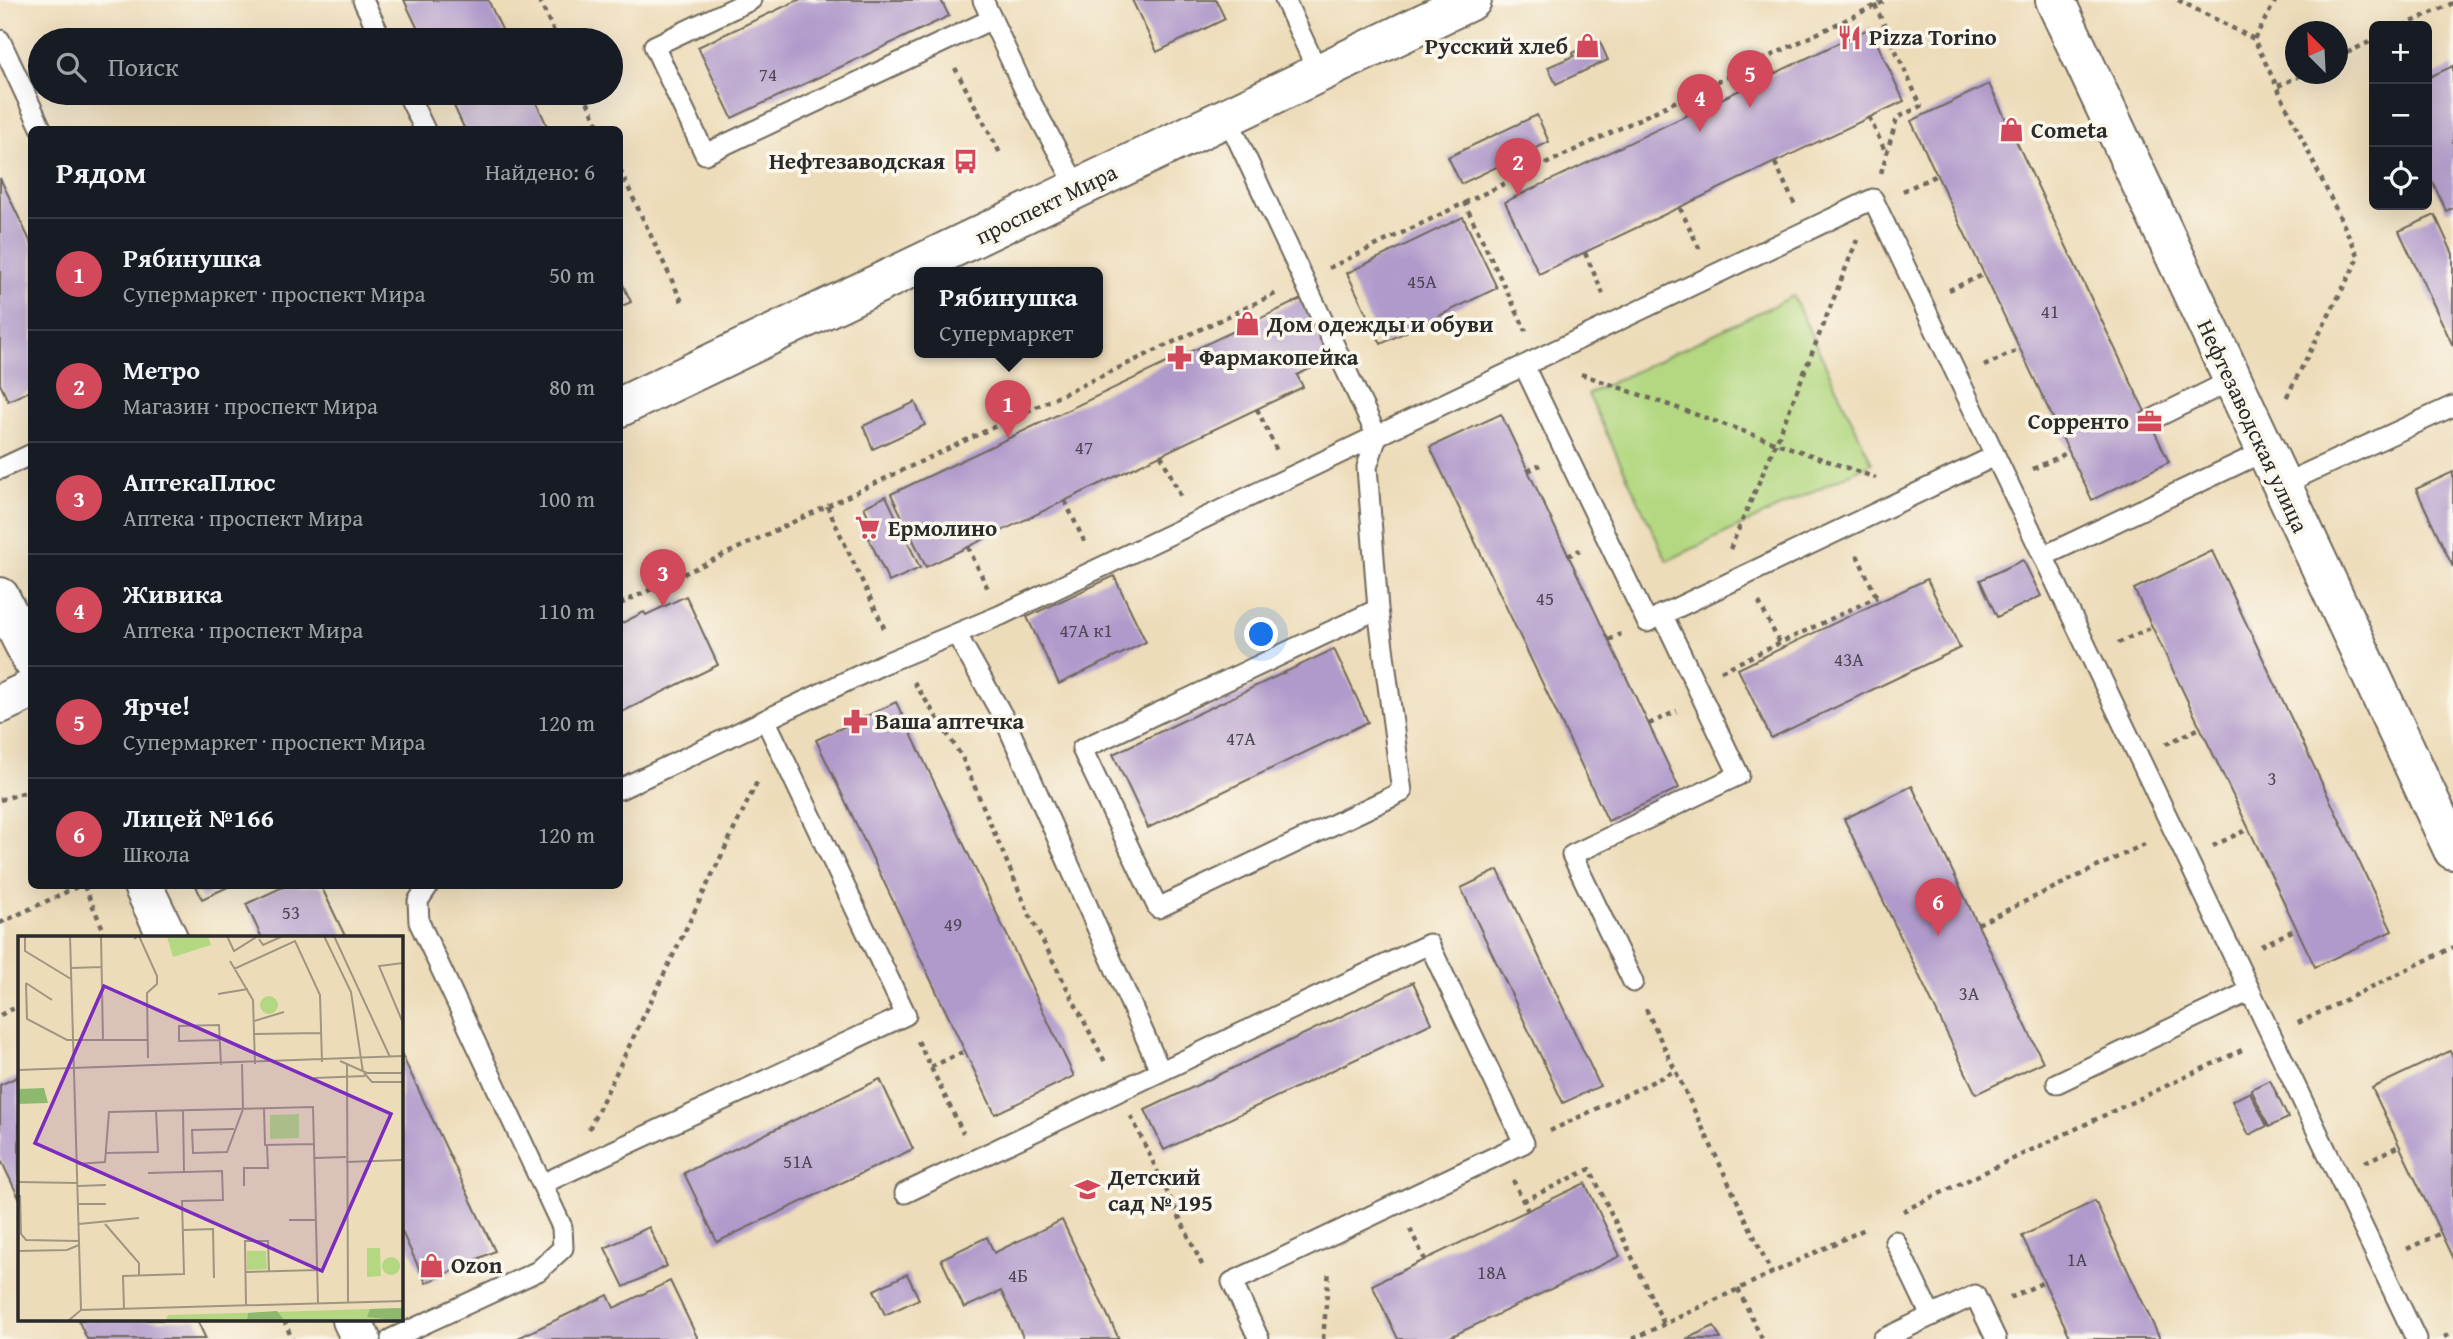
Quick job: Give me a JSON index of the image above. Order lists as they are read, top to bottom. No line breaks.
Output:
{"streets":{"street":["проспект Мира","Нефтезаводская улица"]},"places":{"restaurant":["Pizza Torino"],"shop":["Русский хлеб","Cometa","Дом одежды и обуви","Ozon"],"bus stop":["Нефтезаводская"],"pharmacy":["Фармакопейка","Ваша аптечка"],"office":["Сорренто"],"supermarket":["Ермолино"],"school or university":["Детский сад № 195"]},"house_numbers":["74","45А","41","47","45","47А к1","43А","47А","3","53","49","3А","51А","1А","18А","4Б"],"north":"top left","page":{"map_buttons":["+","−"],"search":"Поиск","pins":["5","4","2","1","3","6"],"heading":["Рядом","Найдено: 6"],"list":[{"mark":"1","name":"Рябинушка","note":"Супермаркет · проспект Мира","value":"50 m"},{"mark":"2","name":"Метро","note":"Магазин · проспект Мира","value":"80 m"},{"mark":"3","name":"АптекаПлюс","note":"Аптека · проспект Мира","value":"100 m"},{"mark":"4","name":"Живика","note":"Аптека · проспект Мира","value":"110 m"},{"mark":"5","name":"Ярче!","note":"Супермаркет · проспект Мира","value":"120 m"},{"mark":"6","name":"Лицей №166","note":"Школа","value":"120 m"}],"popup":["Рябинушка","Супермаркет"]}}
